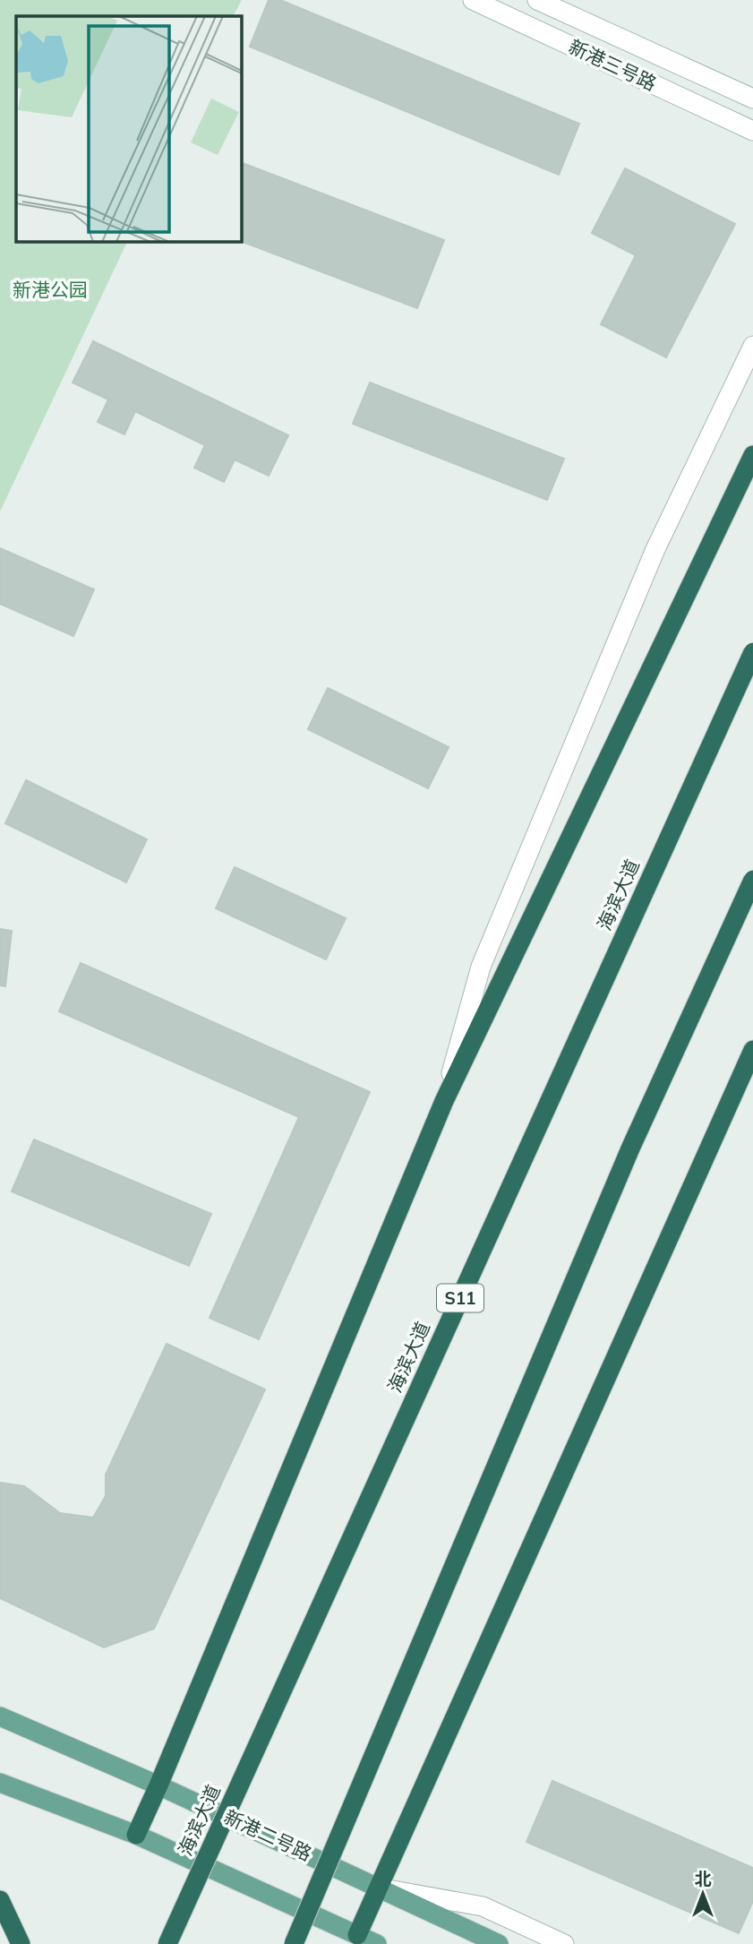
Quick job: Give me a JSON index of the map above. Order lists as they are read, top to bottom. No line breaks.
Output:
{"streets":{"highway":["海滨大道","S11"],"main road":["新港二号路"],"street":["新港三号路"]},"parks":["新港公园"],"north":"top"}
